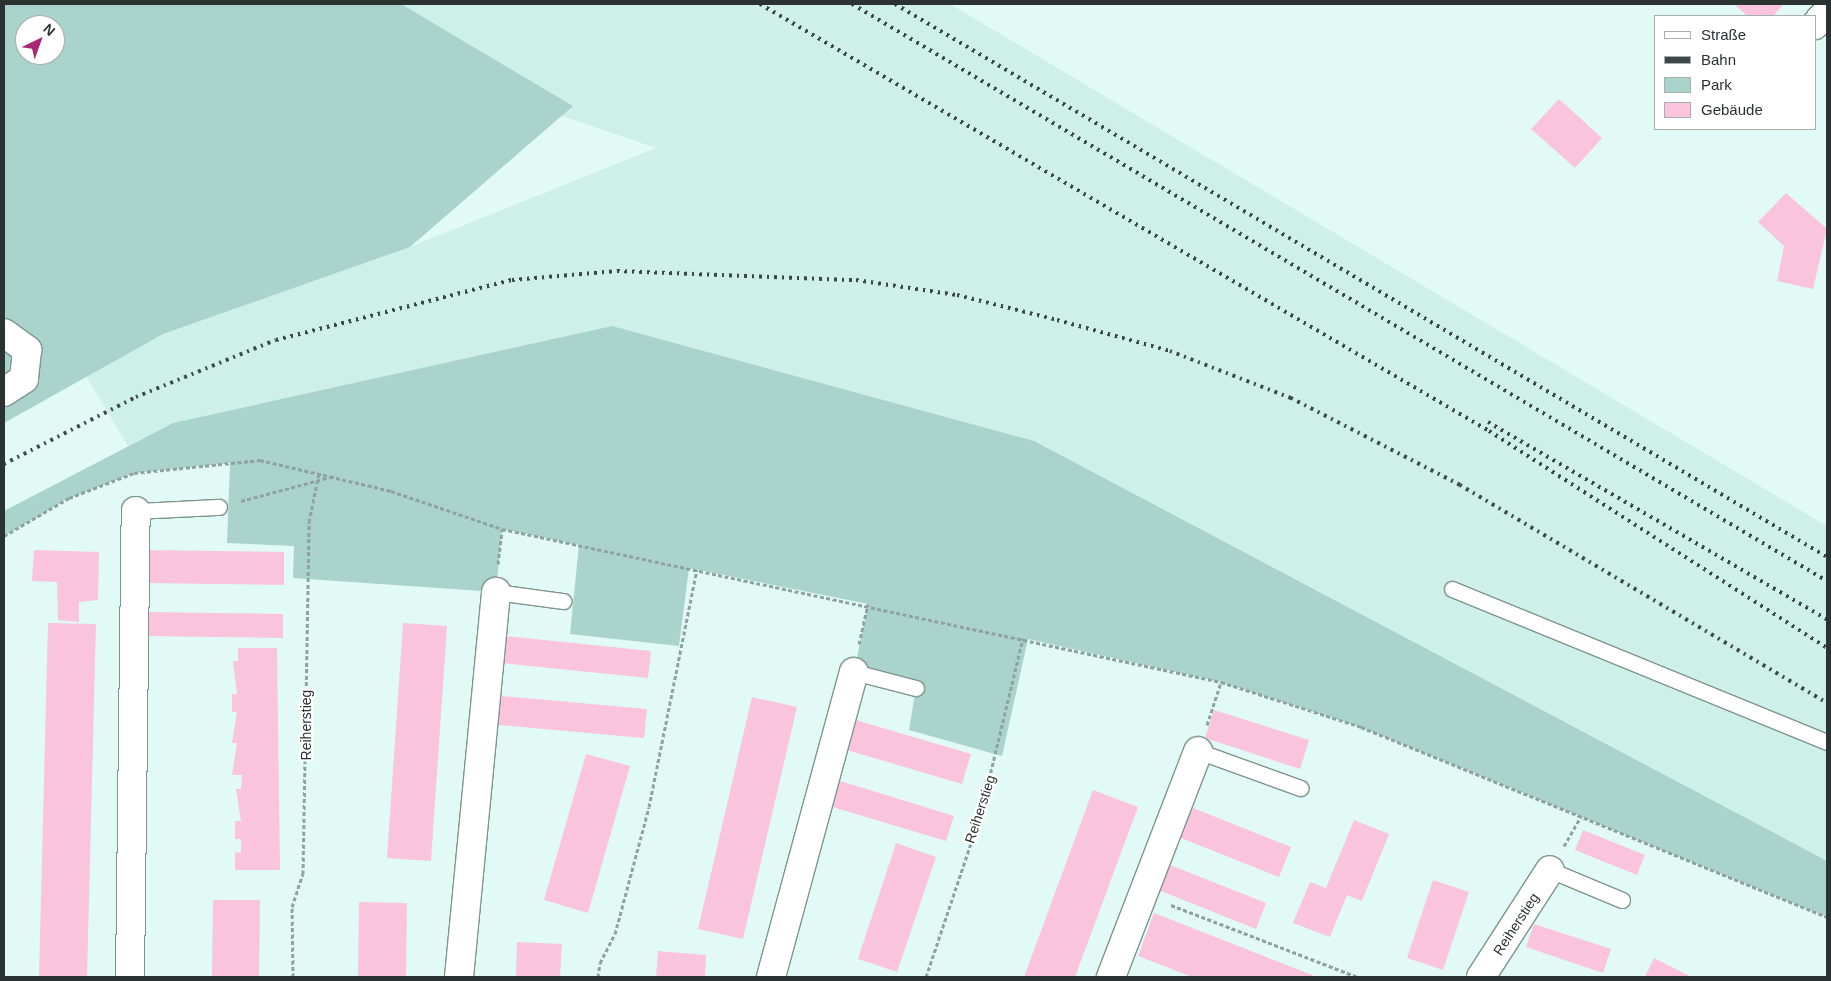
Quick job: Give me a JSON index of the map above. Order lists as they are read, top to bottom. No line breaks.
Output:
{"streets":{"street":["Reiherstieg"]},"legend":["Straße","Bahn","Park","Gebäude"],"north":"top right"}
